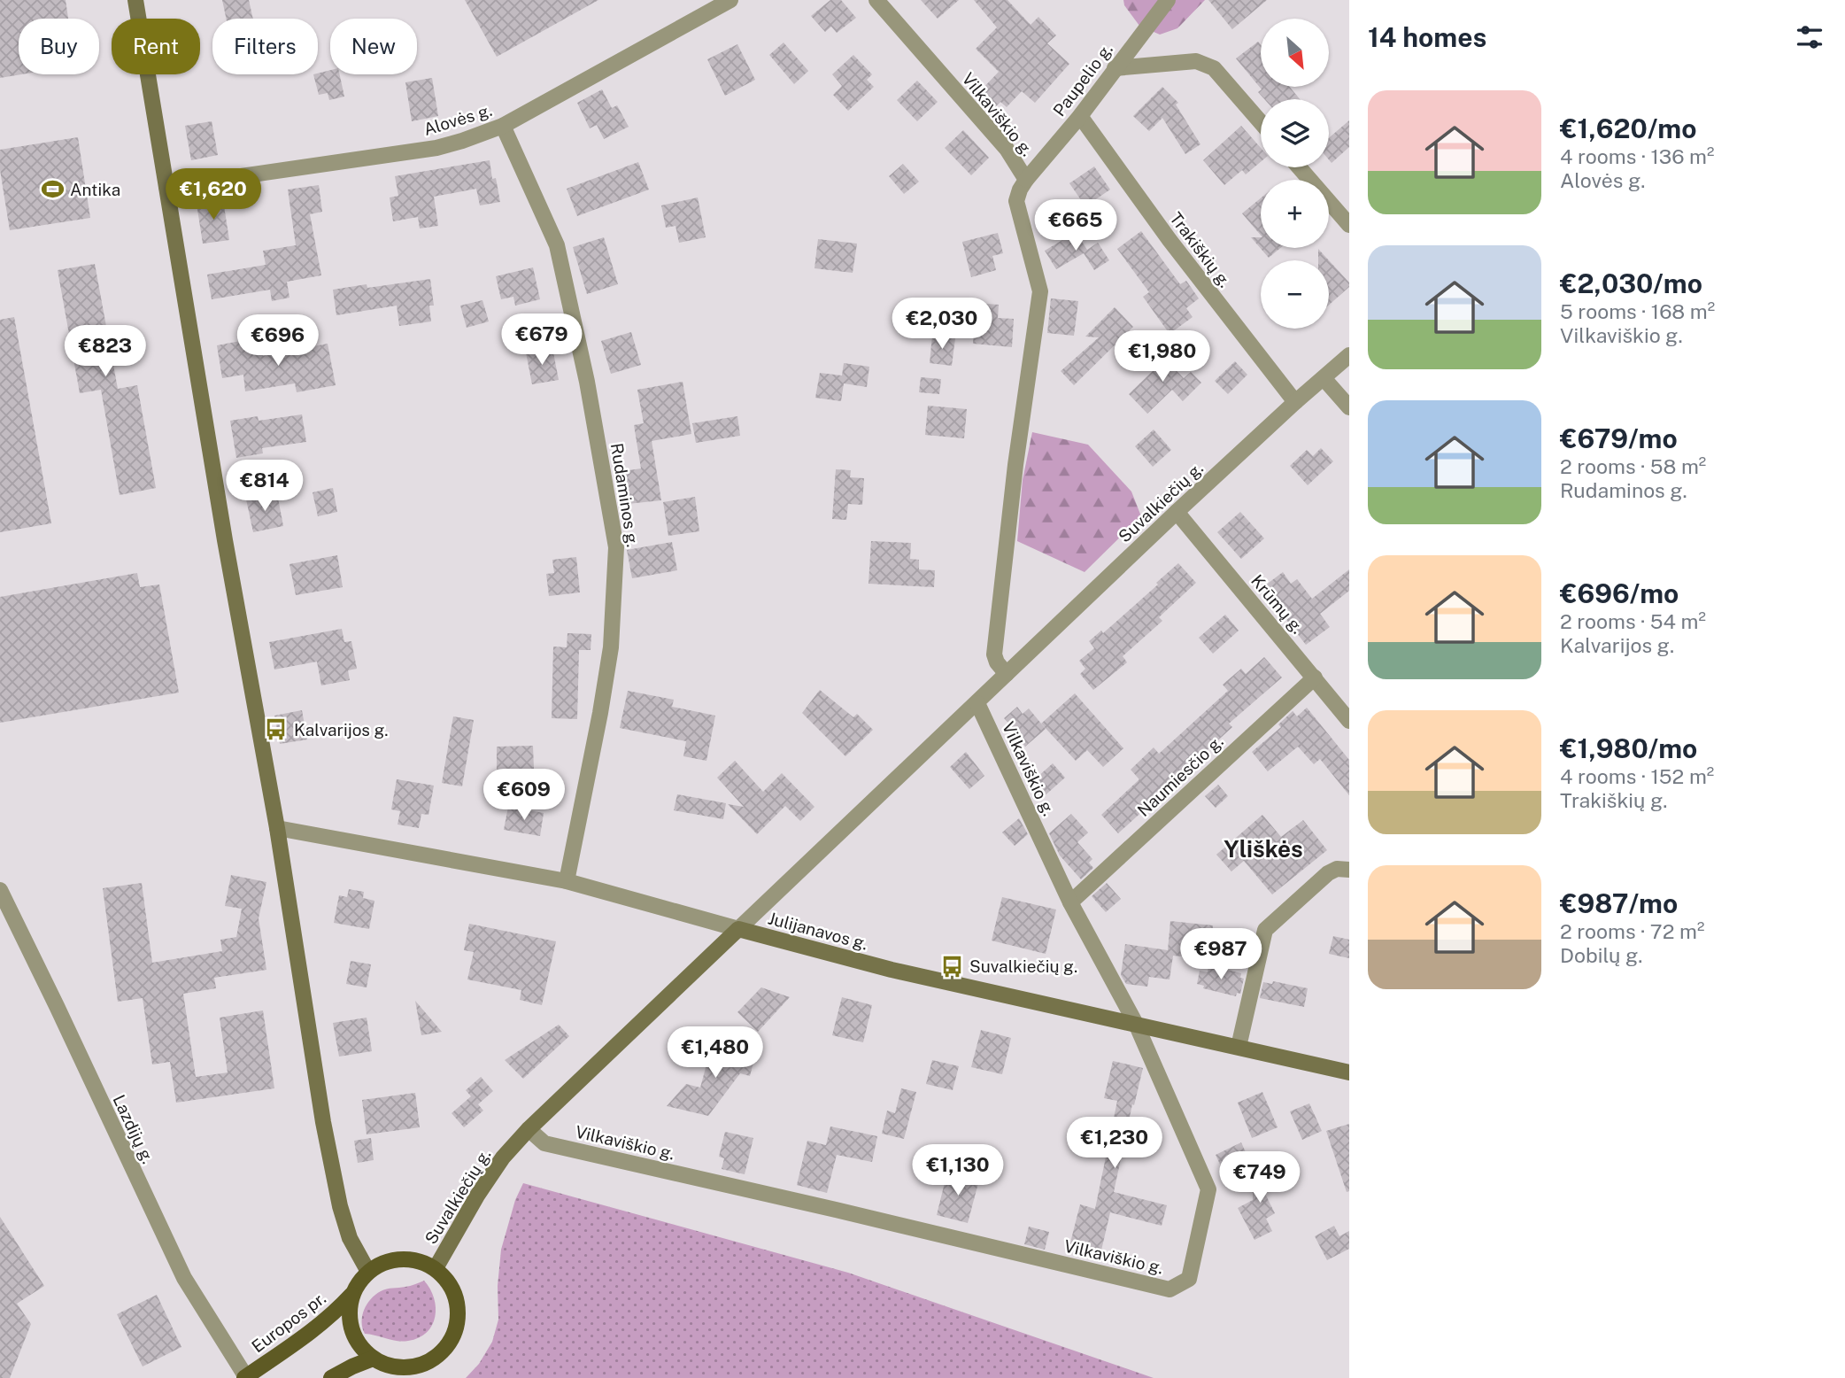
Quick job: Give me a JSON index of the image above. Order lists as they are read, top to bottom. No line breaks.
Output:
{"streets":{"main road":["Suvalkiečių g.","Julijanavos g.","Europos pr."],"street":["Paupelio g.","Vilkaviškio g.","Alovės g.","Trakiškių g.","Rudaminos g.","Krūmų g.","Naumiesčio g.","Lazdijų g."]},"crossings":[["Paupelio g.","Vilkaviškio g."],["Paupelio g.","Trakiškių g."],["Vilkaviškio g.","Suvalkiečių g."],["Vilkaviškio g.","Naumiesčio g."],["Vilkaviškio g.","Julijanavos g."],["Alovės g.","Rudaminos g."],["Trakiškių g.","Suvalkiečių g."],["Rudaminos g.","Julijanavos g."],["Suvalkiečių g.","Krūmų g."],["Suvalkiečių g.","Julijanavos g."],["Suvalkiečių g.","Europos pr."],["Krūmų g.","Naumiesčio g."],["Lazdijų g.","Europos pr."]],"districts":["Yliškės"],"places":{"sports":["Antika"],"bus stop":["Kalvarijos g.","Suvalkiečių g."]},"north":"bottom right","page":{"heading":"14 homes","map_buttons":["+","−"],"chip":["Buy","Rent","Filters","New"],"list":[{"name":"€1,620/mo","note":"4 rooms · 136 m² · Alovės g."},{"name":"€2,030/mo","note":"5 rooms · 168 m² · Vilkaviškio g."},{"name":"€679/mo","note":"2 rooms · 58 m² · Rudaminos g."},{"name":"€696/mo","note":"2 rooms · 54 m² · Kalvarijos g."},{"name":"€1,980/mo","note":"4 rooms · 152 m² · Trakiškių g."},{"name":"€987/mo","note":"2 rooms · 72 m² · Dobilų g."}],"price":["€1,620","€665","€2,030","€679","€696","€823","€1,980","€814","€609","€987","€1,480","€1,230","€1,130","€749"]}}
